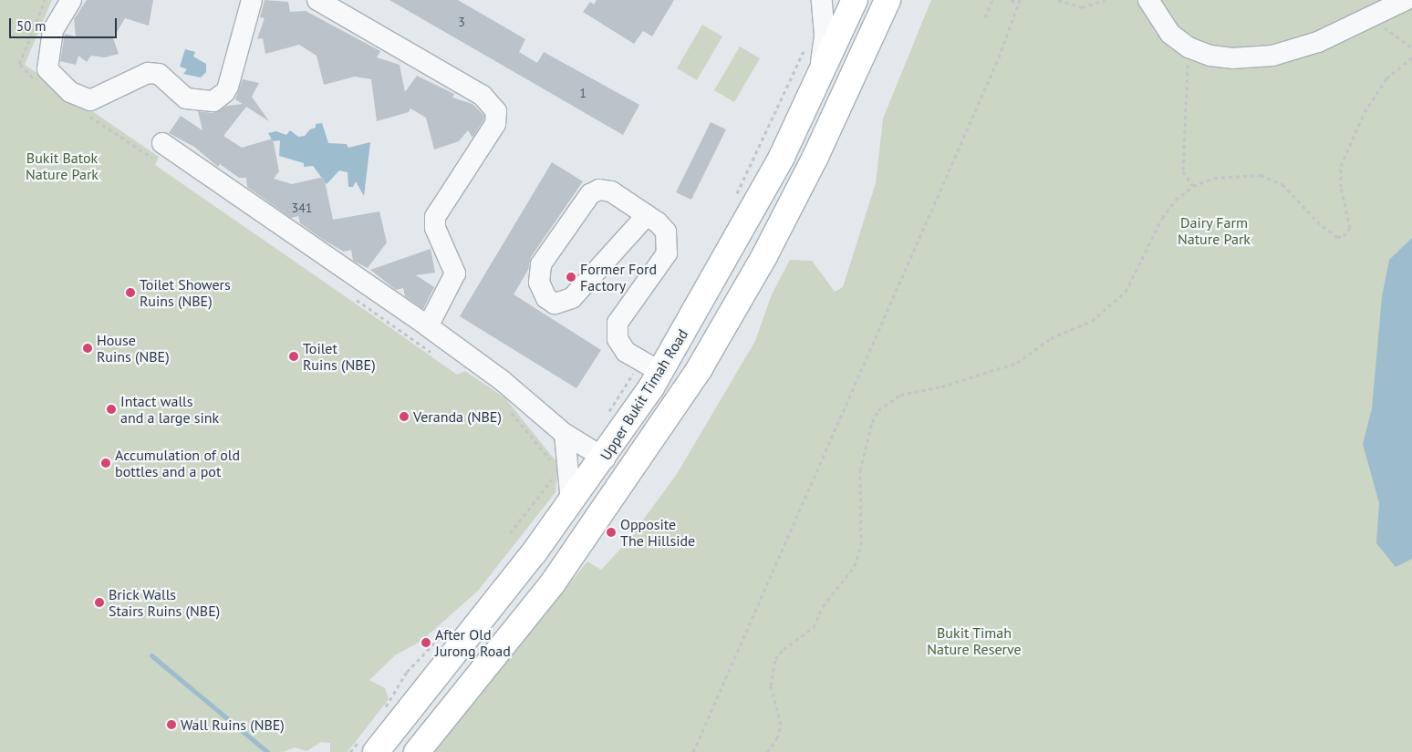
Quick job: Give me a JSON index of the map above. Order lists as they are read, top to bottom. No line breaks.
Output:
{"streets":{"highway":["Upper Bukit Timah Road"]},"parks":["Bukit Batok Nature Park","Dairy Farm Nature Park","Bukit Timah Nature Reserve"],"places":["Former Ford Factory","Toilet Showers Ruins (NBE)","House Ruins (NBE)","Toilet Ruins (NBE)","Intact walls and a large sink","Veranda (NBE)","Accumulation of old bottles and a pot","Opposite The Hillside","Brick Walls Stairs Ruins (NBE)","After Old Jurong Road","Wall Ruins (NBE)"],"house_numbers":["3","1","341"],"scale_bar":"50 m"}
